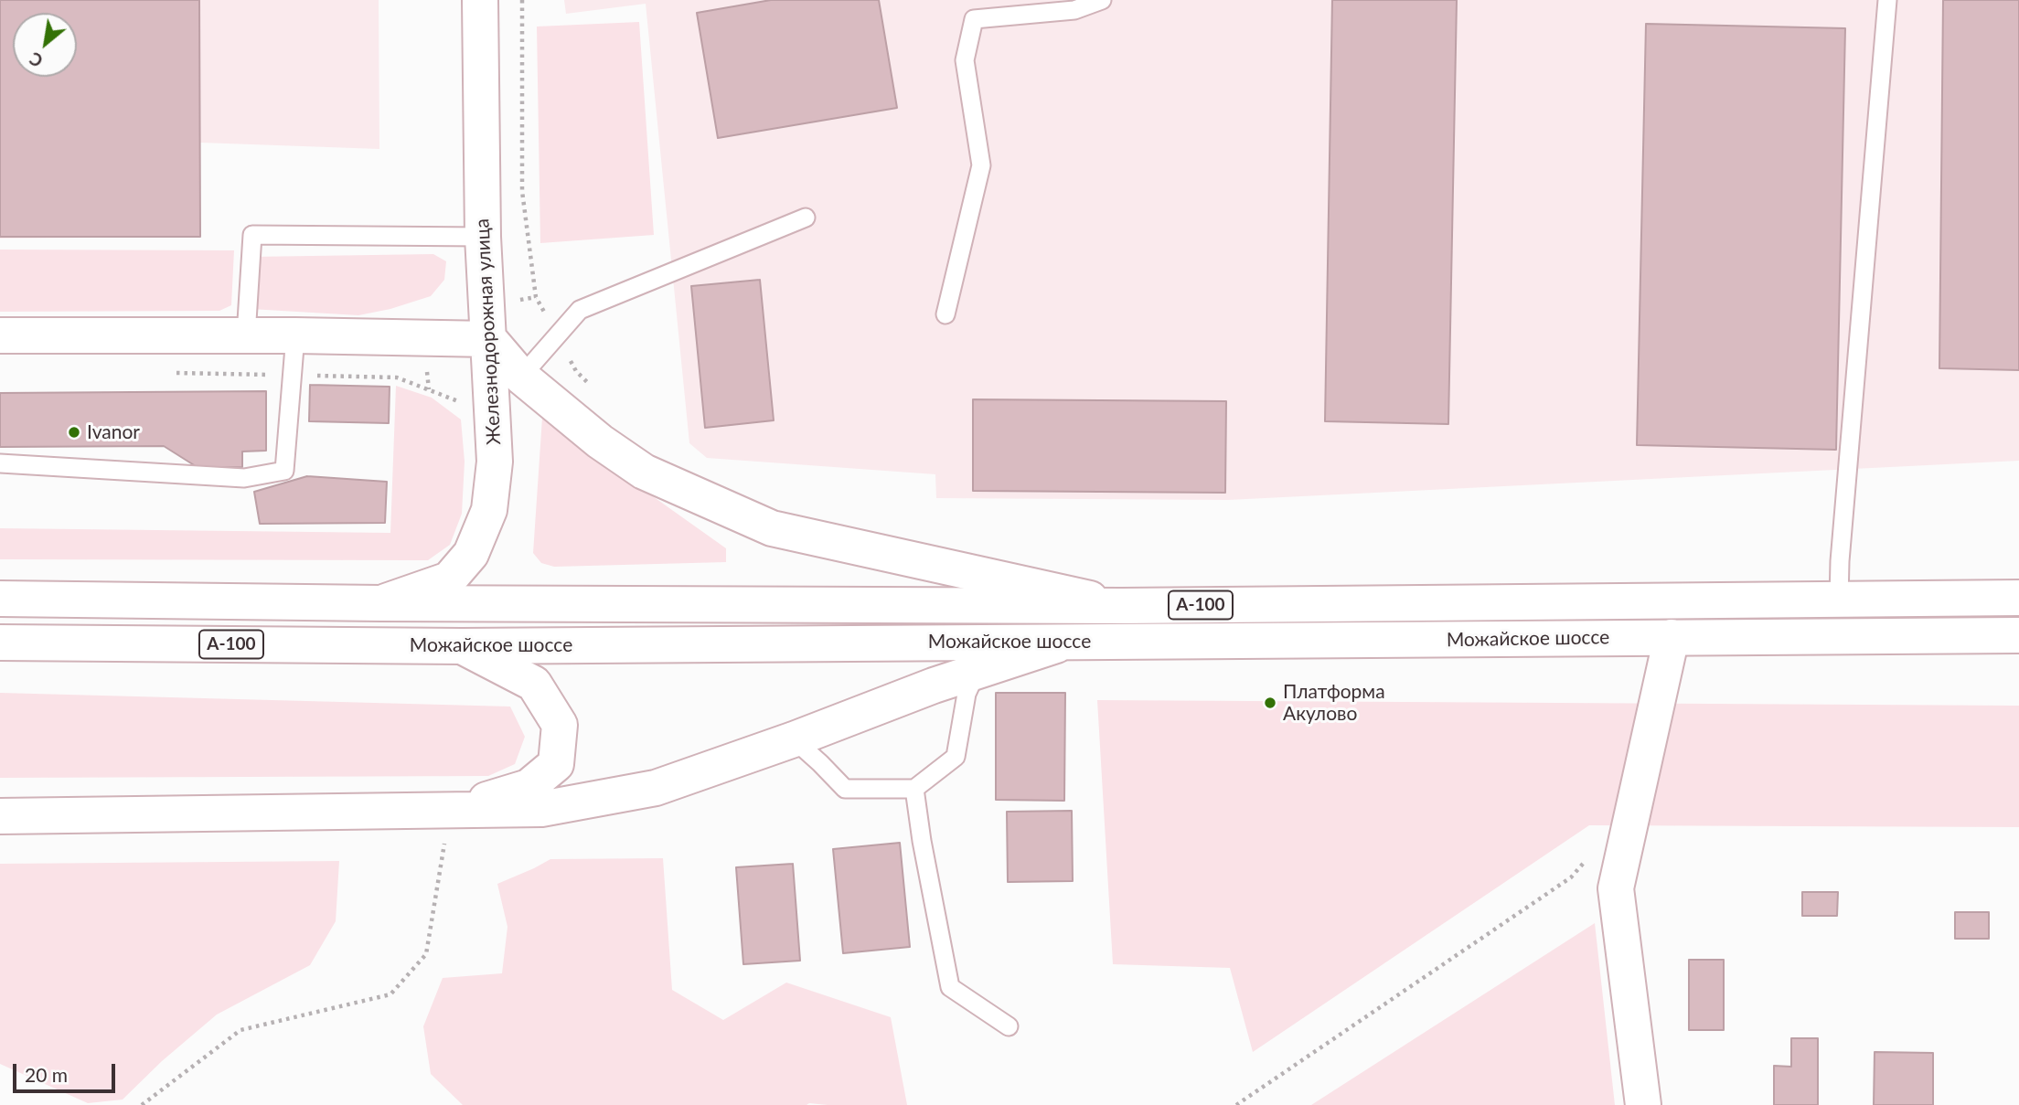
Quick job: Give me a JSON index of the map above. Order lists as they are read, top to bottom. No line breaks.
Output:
{"streets":{"main road":["Железнодорожная улица","А-100","Можайское шоссе"]},"crossings":[["Железнодорожная улица","Можайское шоссе"]],"places":["Ivanor","Платформа Акулово"],"scale_bar":"20 m","north":"bottom left"}
